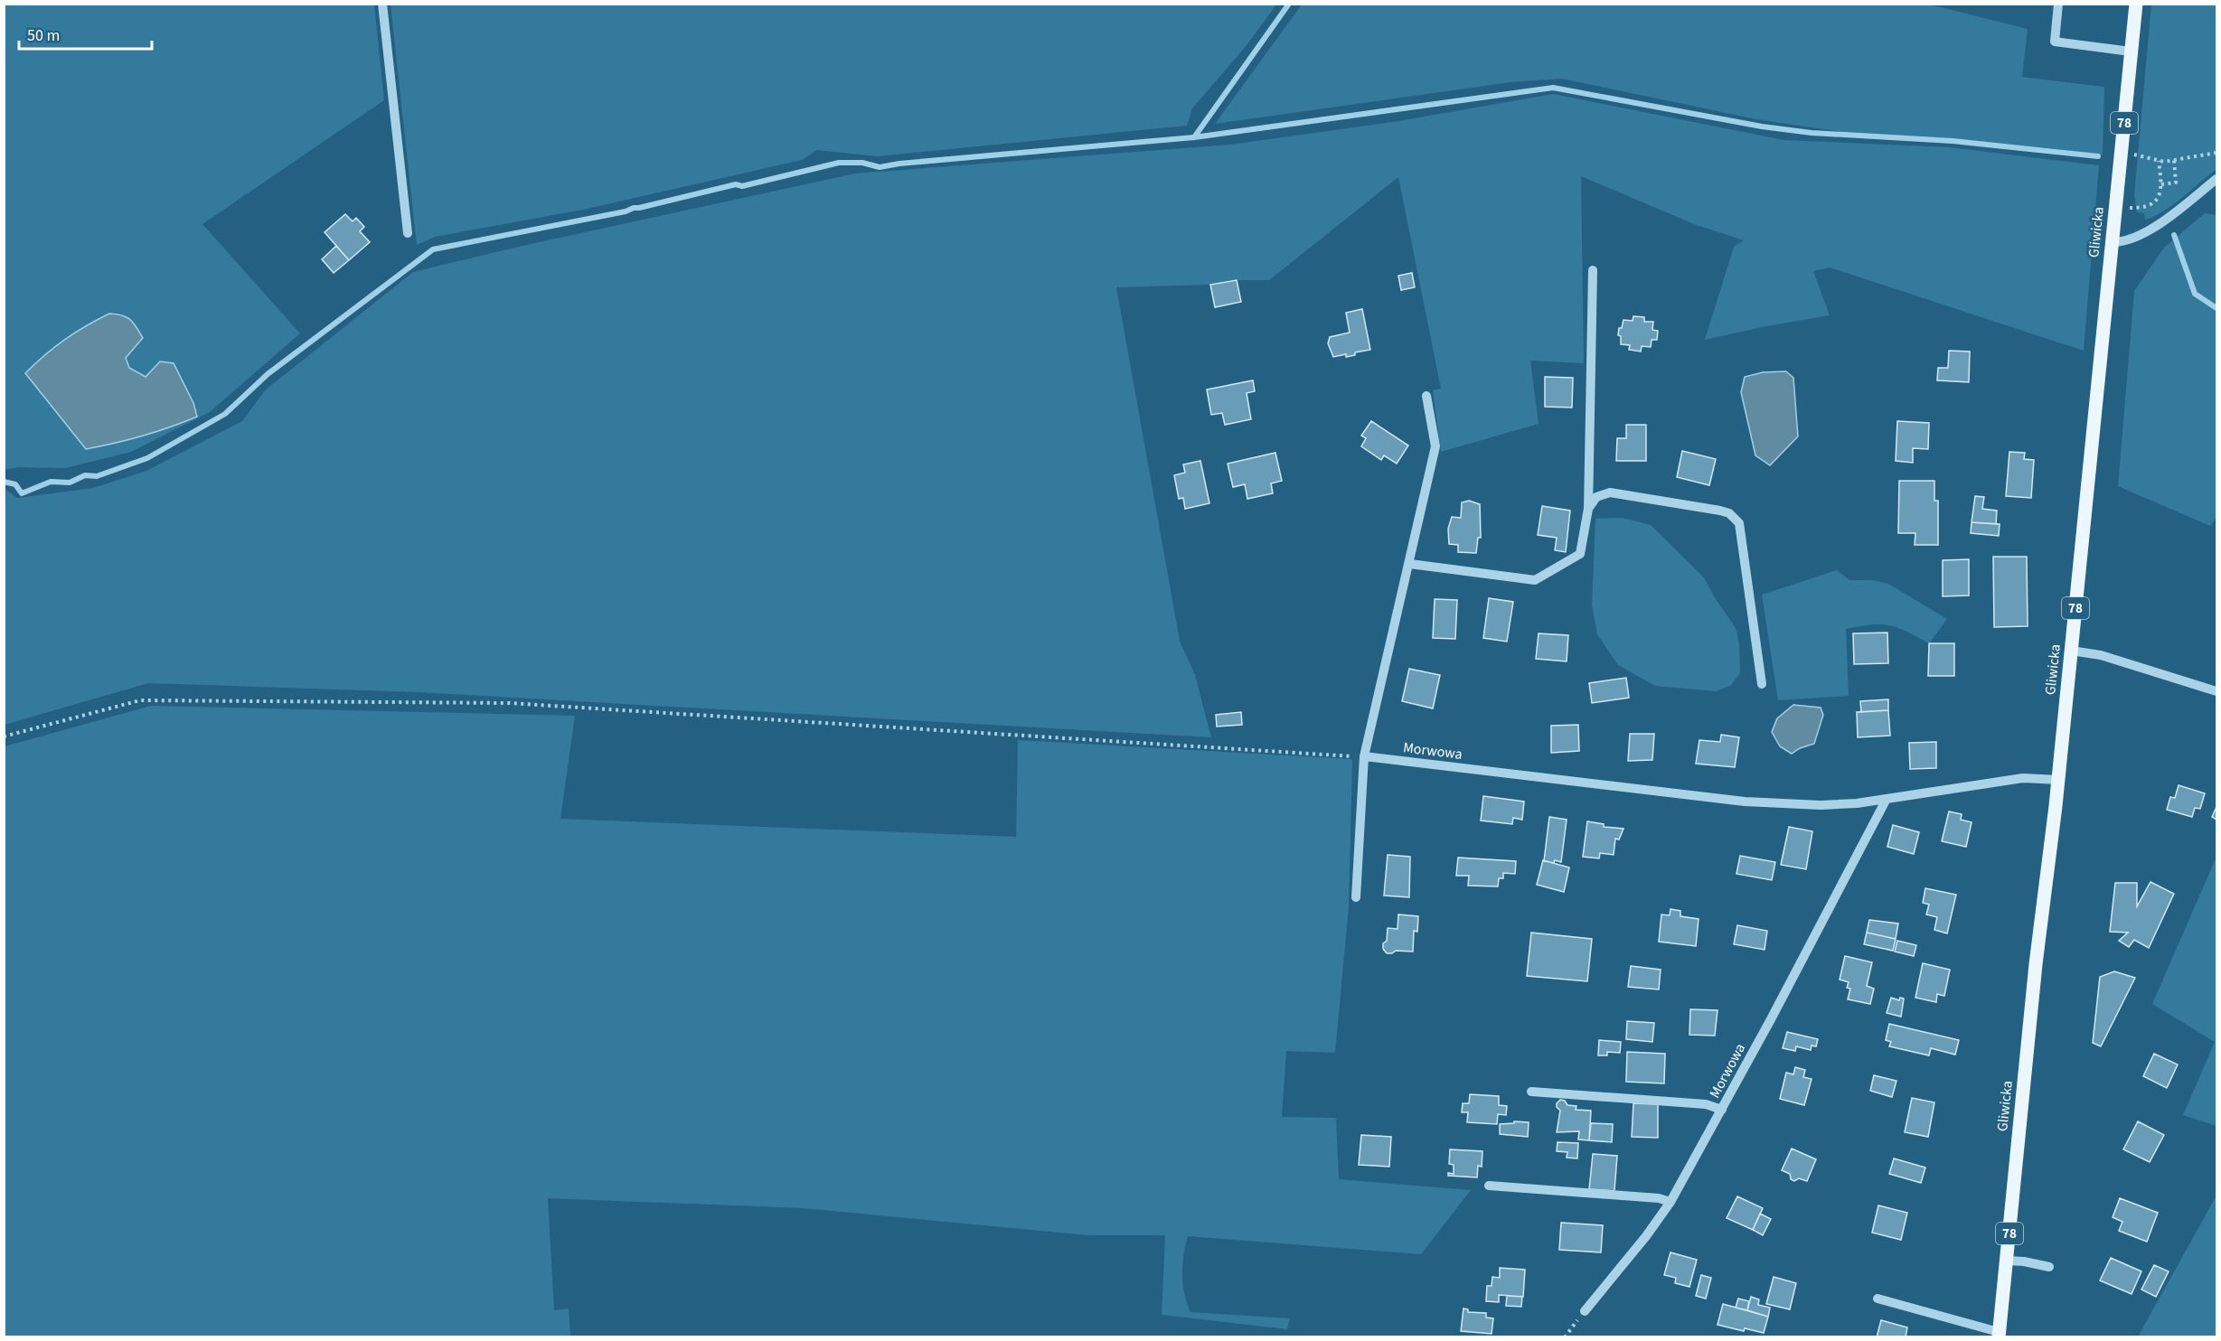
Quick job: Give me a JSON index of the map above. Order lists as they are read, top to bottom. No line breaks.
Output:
{"streets":{"main road":["78","Gliwicka"],"street":["Morwowa"]},"crossings":[["Gliwicka","Morwowa"]],"scale_bar":"50 m"}
